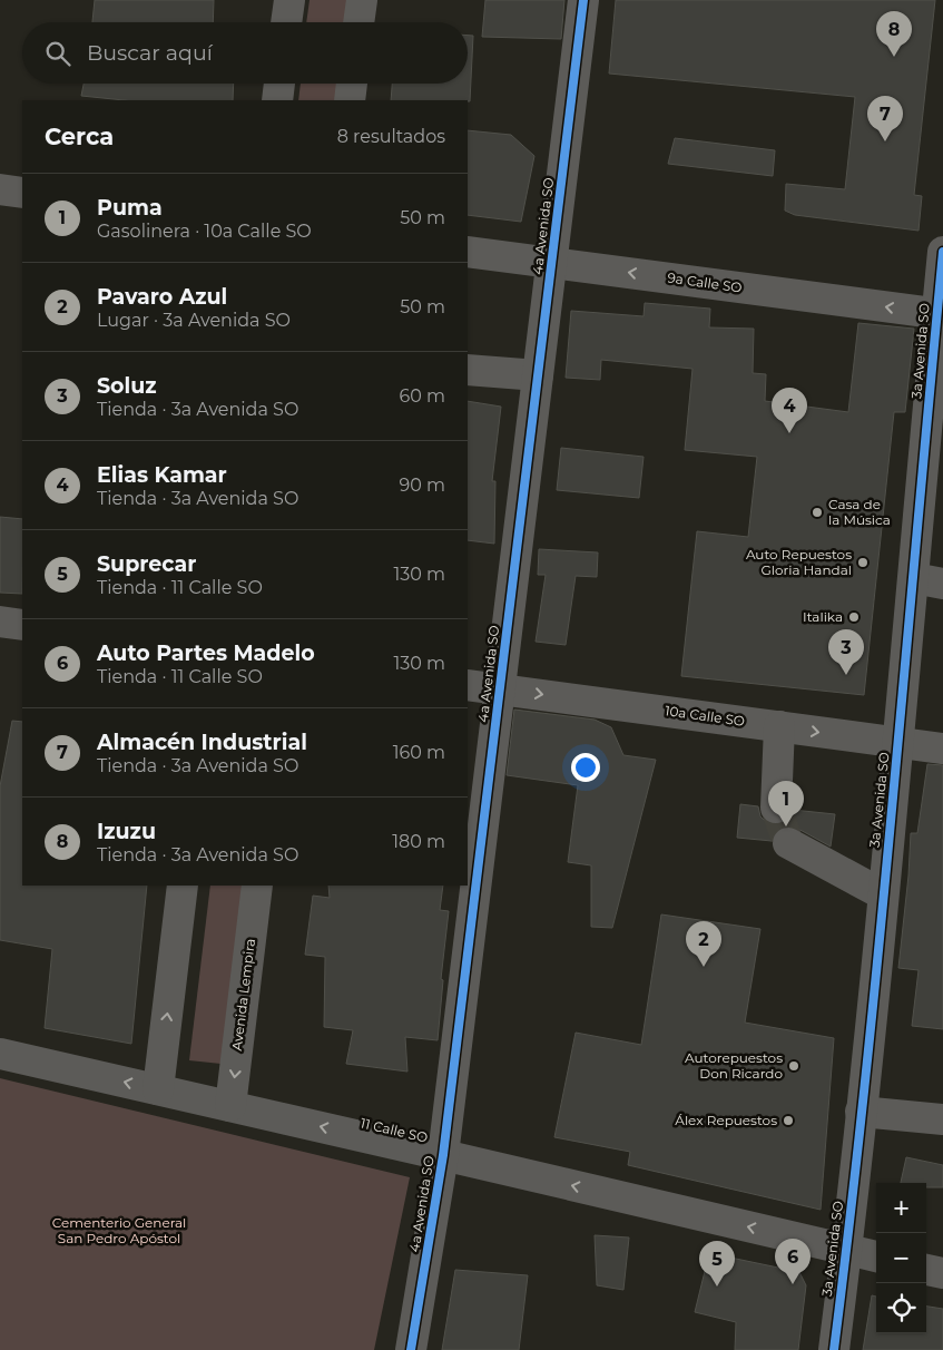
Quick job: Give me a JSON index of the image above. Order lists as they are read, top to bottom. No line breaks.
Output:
{"streets":{"street":["4a Avenida SO","9a Calle SO","3a Avenida SO","10a Calle SO","Avenida Lempira","11 Calle SO"]},"crossings":[["4a Avenida SO","9a Calle SO"],["4a Avenida SO","10a Calle SO"],["4a Avenida SO","11 Calle SO"],["9a Calle SO","3a Avenida SO"],["3a Avenida SO","10a Calle SO"],["3a Avenida SO","11 Calle SO"],["Avenida Lempira","11 Calle SO"]],"one_way":["9a Calle SO","10a Calle SO","11 Calle SO"],"parks":["Cementerio General San Pedro Apóstol"],"places":["Casa de la Música","Auto Repuestos Gloria Handal","Italika","Autorepuestos Don Ricardo","Álex Repuestos"],"page":{"pins":["8","7","4","3","1","2","6","5"],"search":"Buscar aquí","heading":["Cerca","8 resultados"],"list":[{"mark":"1","name":"Puma","note":"Gasolinera · 10a Calle SO","value":"50 m"},{"mark":"2","name":"Pavaro Azul","note":"Lugar · 3a Avenida SO","value":"50 m"},{"mark":"3","name":"Soluz","note":"Tienda · 3a Avenida SO","value":"60 m"},{"mark":"4","name":"Elias Kamar","note":"Tienda · 3a Avenida SO","value":"90 m"},{"mark":"5","name":"Suprecar","note":"Tienda · 11 Calle SO","value":"130 m"},{"mark":"6","name":"Auto Partes Madelo","note":"Tienda · 11 Calle SO","value":"130 m"},{"mark":"7","name":"Almacén Industrial","note":"Tienda · 3a Avenida SO","value":"160 m"},{"mark":"8","name":"Izuzu","note":"Tienda · 3a Avenida SO","value":"180 m"}],"map_buttons":["+","−"]}}
